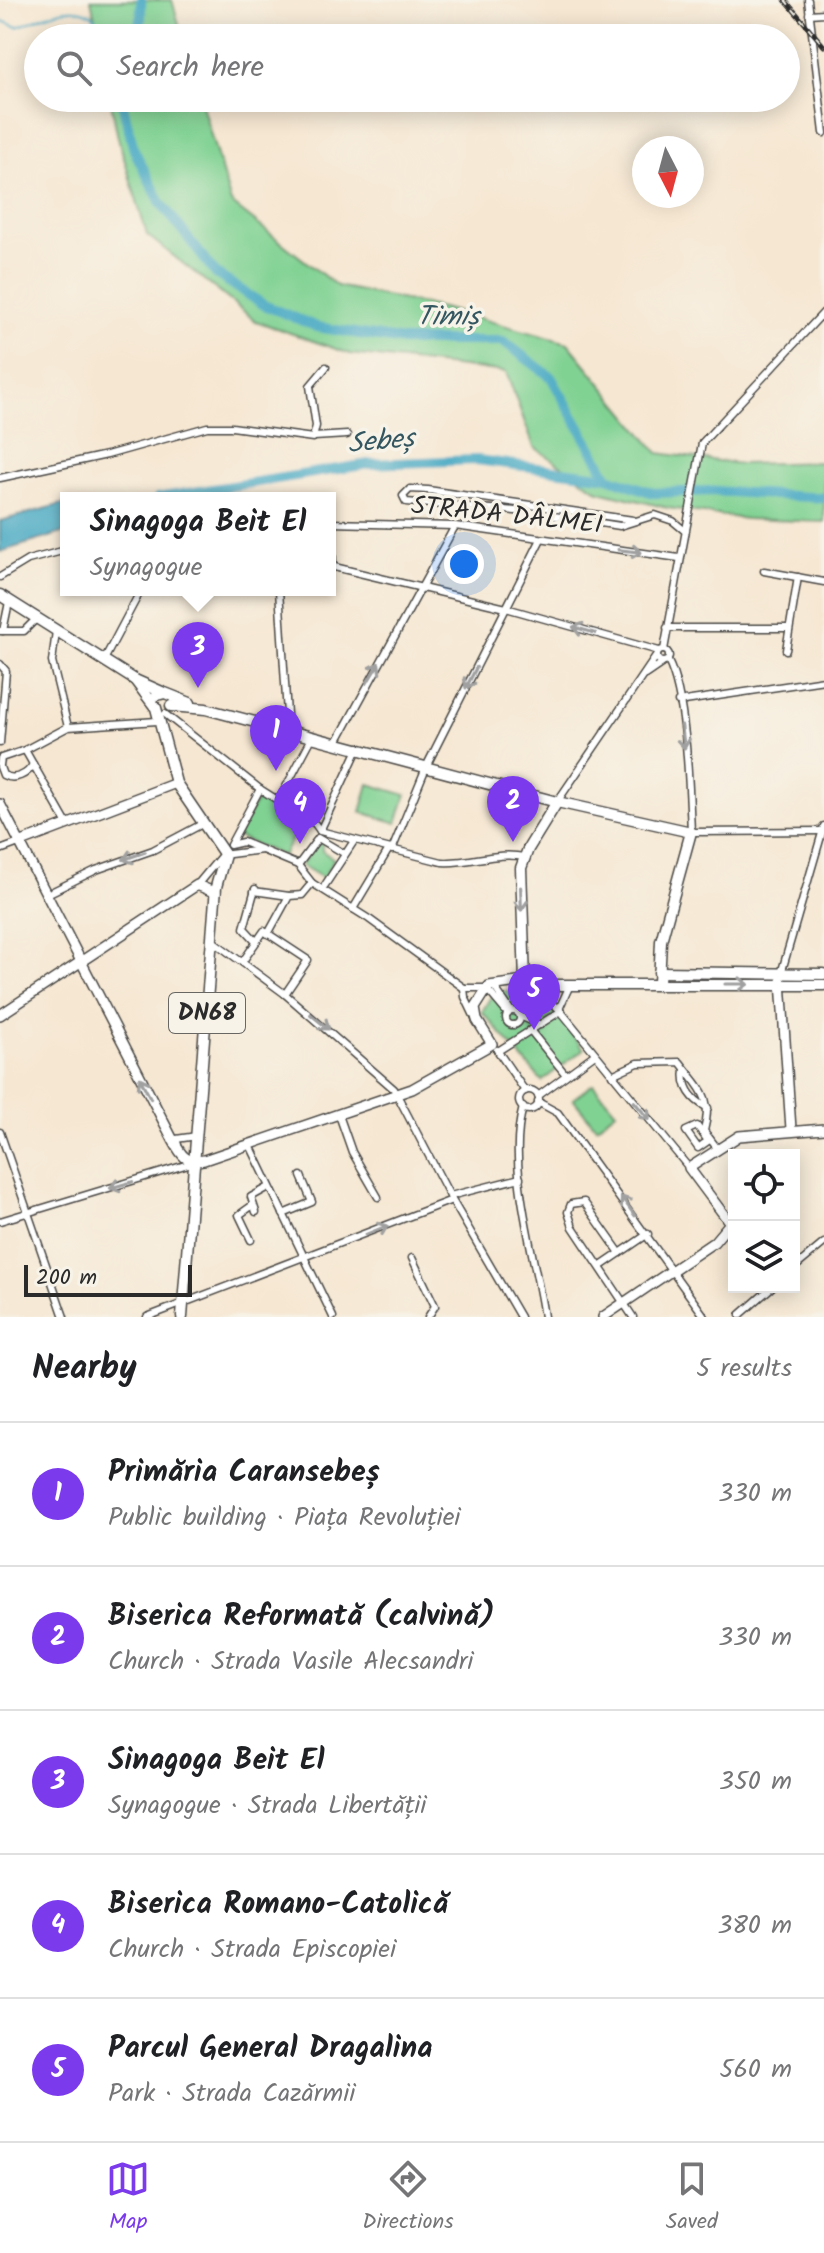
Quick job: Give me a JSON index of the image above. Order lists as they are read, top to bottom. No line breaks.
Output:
{"streets":{"main road":["DN68"],"street":["STRADA DÂLMEI"]},"one_way":["STRADA DÂLMEI"],"water":["Timiș","Sebeș"],"scale_bar":"200 m","north":"bottom","page":{"search":"Search here","popup":["Sinagoga Beit El","Synagogue"],"pins":["3","1","2","4","5"],"scale":"200 m","heading":["Nearby","5 results"],"list":[{"mark":"1","name":"Primăria Caransebeș","note":"Public building · Piața Revoluției","value":"330 m"},{"mark":"2","name":"Biserica Reformată (calvină)","note":"Church · Strada Vasile Alecsandri","value":"330 m"},{"mark":"3","name":"Sinagoga Beit El","note":"Synagogue · Strada Libertății","value":"350 m"},{"mark":"4","name":"Biserica Romano-Catolică","note":"Church · Strada Episcopiei","value":"380 m"},{"mark":"5","name":"Parcul General Dragalina","note":"Park · Strada Cazărmii","value":"560 m"}],"nav":["Map","Directions","Saved"]}}
